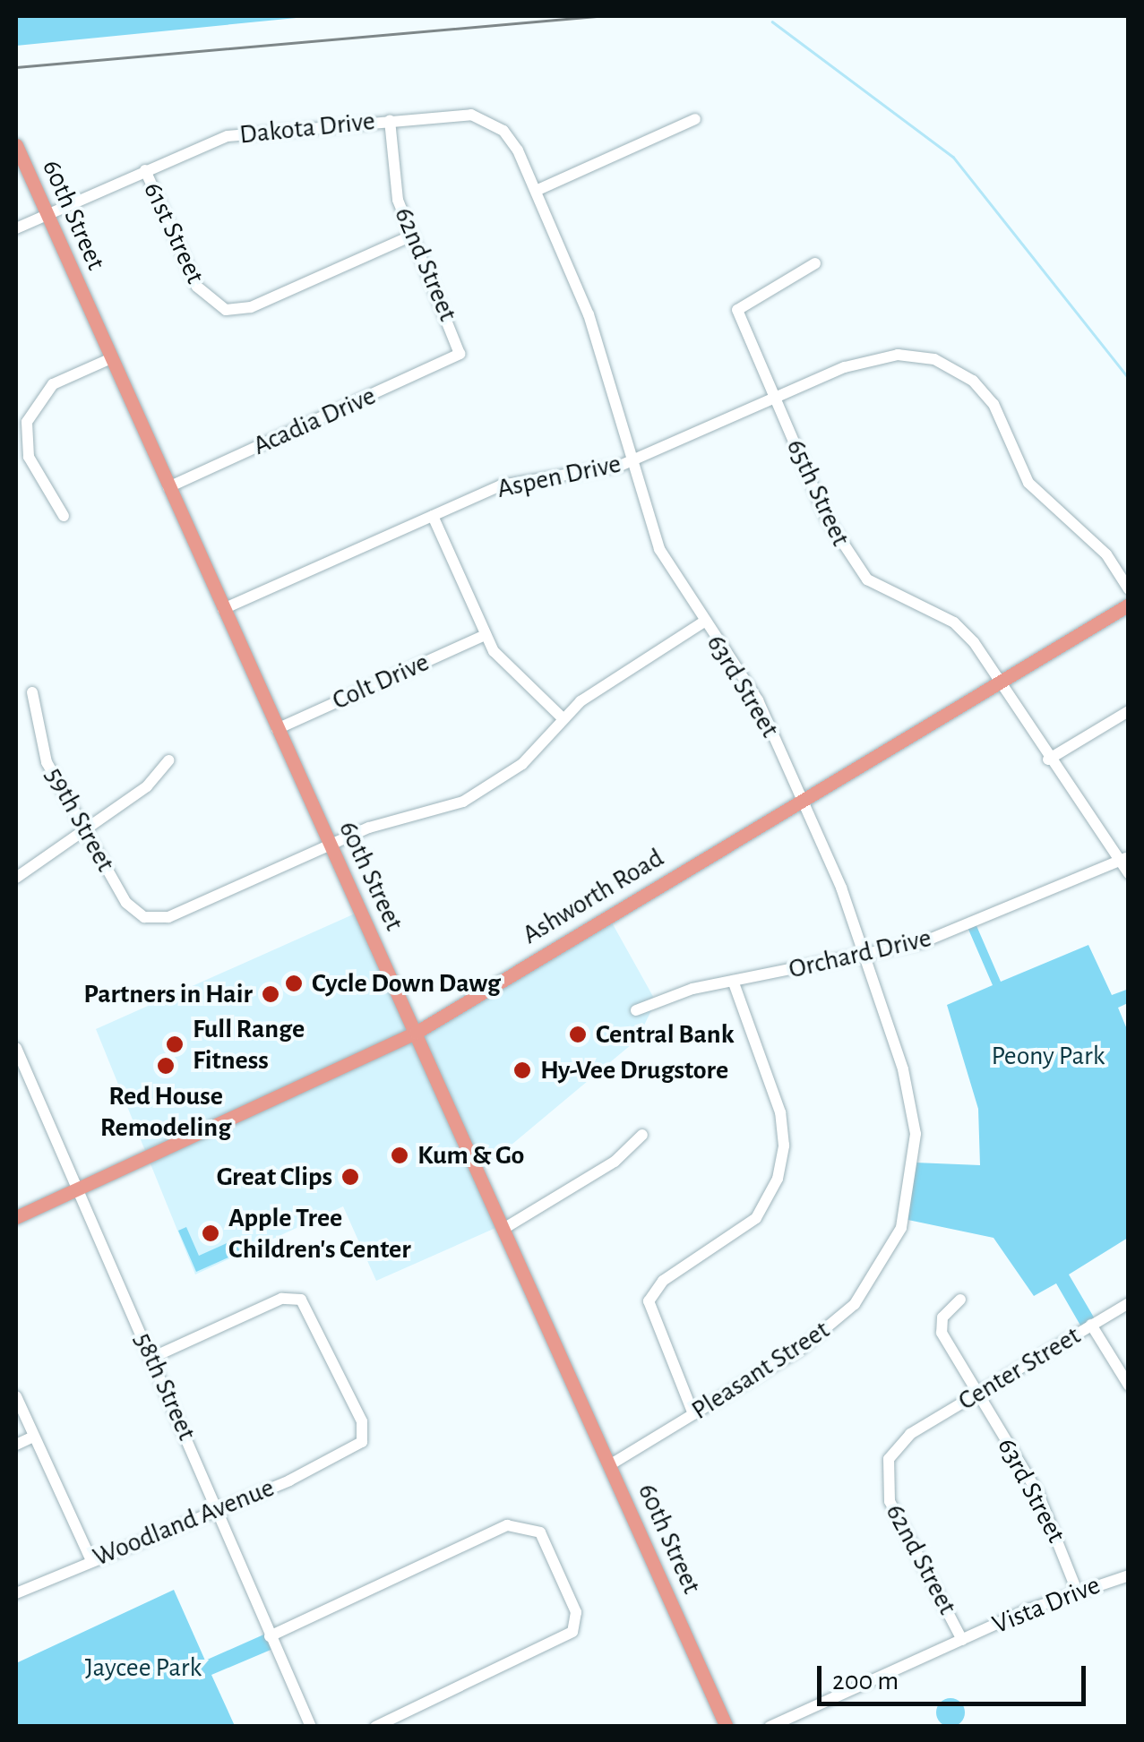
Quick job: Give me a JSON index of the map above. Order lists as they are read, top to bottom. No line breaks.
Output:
{"streets":{"main road":["60th Street","Ashworth Road"],"street":["Dakota Drive","61st Street","62nd Street","Acadia Drive","Aspen Drive","65th Street","Colt Drive","63rd Street","59th Street","Orchard Drive","Center Street","Pleasant Street","58th Street","Woodland Avenue","Vista Drive"]},"crossings":[["Dakota Drive","60th Street"],["Dakota Drive","61st Street"],["Dakota Drive","62nd Street"],["Dakota Drive","63rd Street"],["60th Street","Acadia Drive"],["60th Street","Aspen Drive"],["60th Street","Colt Drive"],["60th Street","59th Street"],["60th Street","Ashworth Road"],["60th Street","Pleasant Street"],["61st Street","62nd Street"],["62nd Street","Acadia Drive"],["62nd Street","Center Street"],["62nd Street","Vista Drive"],["Aspen Drive","65th Street"],["Aspen Drive","63rd Street"],["65th Street","Ashworth Road"],["65th Street","Orchard Drive"],["63rd Street","Ashworth Road"],["63rd Street","Orchard Drive"],["63rd Street","Center Street"],["63rd Street","Pleasant Street"],["63rd Street","Vista Drive"],["Ashworth Road","58th Street"],["58th Street","Woodland Avenue"]],"parks":["Peony Park","Jaycee Park"],"places":["Cycle Down Dawg","Partners in Hair","Central Bank","Full Range Fitness","Red House Remodeling","Hy-Vee Drugstore","Kum & Go","Great Clips","Apple Tree Children's Center"],"scale_bar":"200 m"}
